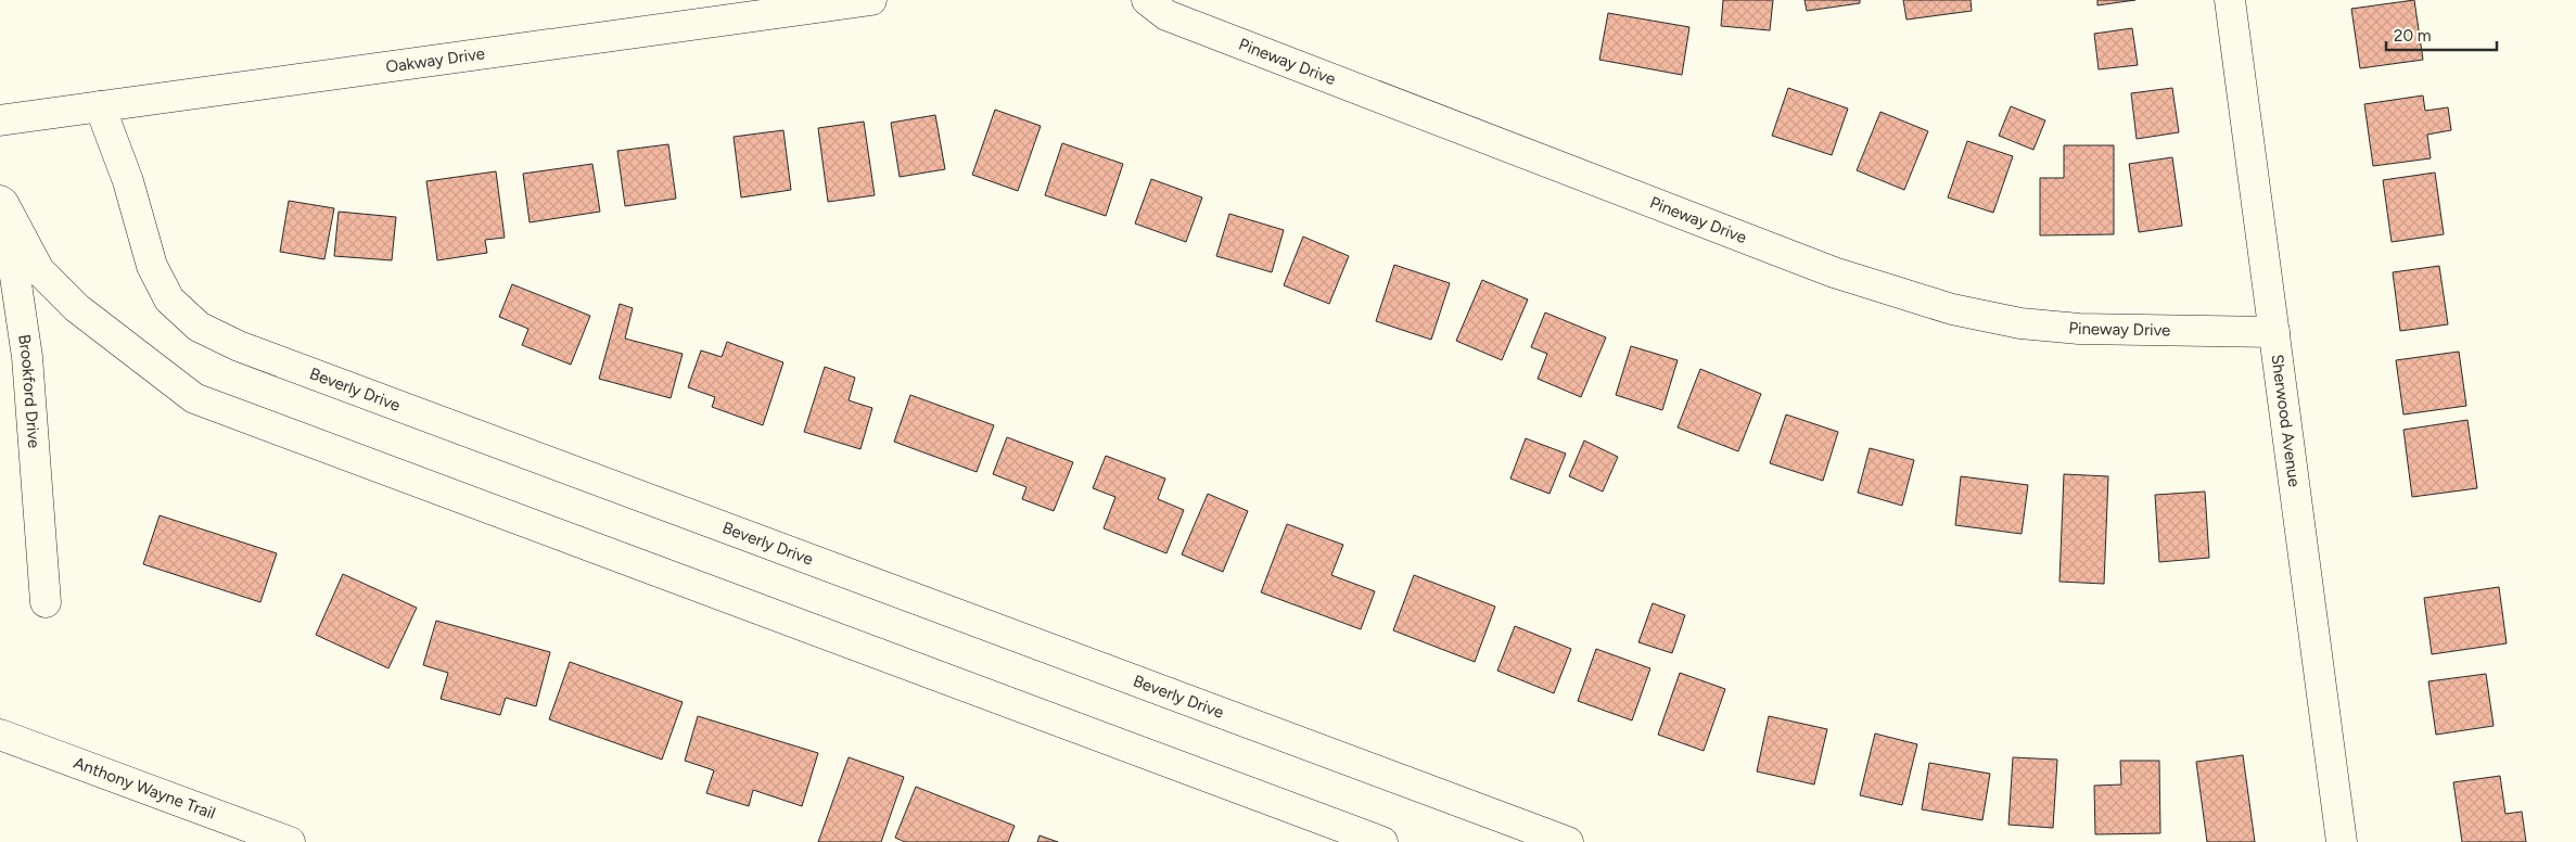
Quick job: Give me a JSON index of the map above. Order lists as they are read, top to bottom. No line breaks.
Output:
{"streets":{"main road":["Oakway Drive","Pineway Drive","Beverly Drive","Brookford Drive","Sherwood Avenue","Anthony Wayne Trail"]},"crossings":[["Oakway Drive","Beverly Drive"],["Pineway Drive","Sherwood Avenue"]],"scale_bar":"20 m"}
